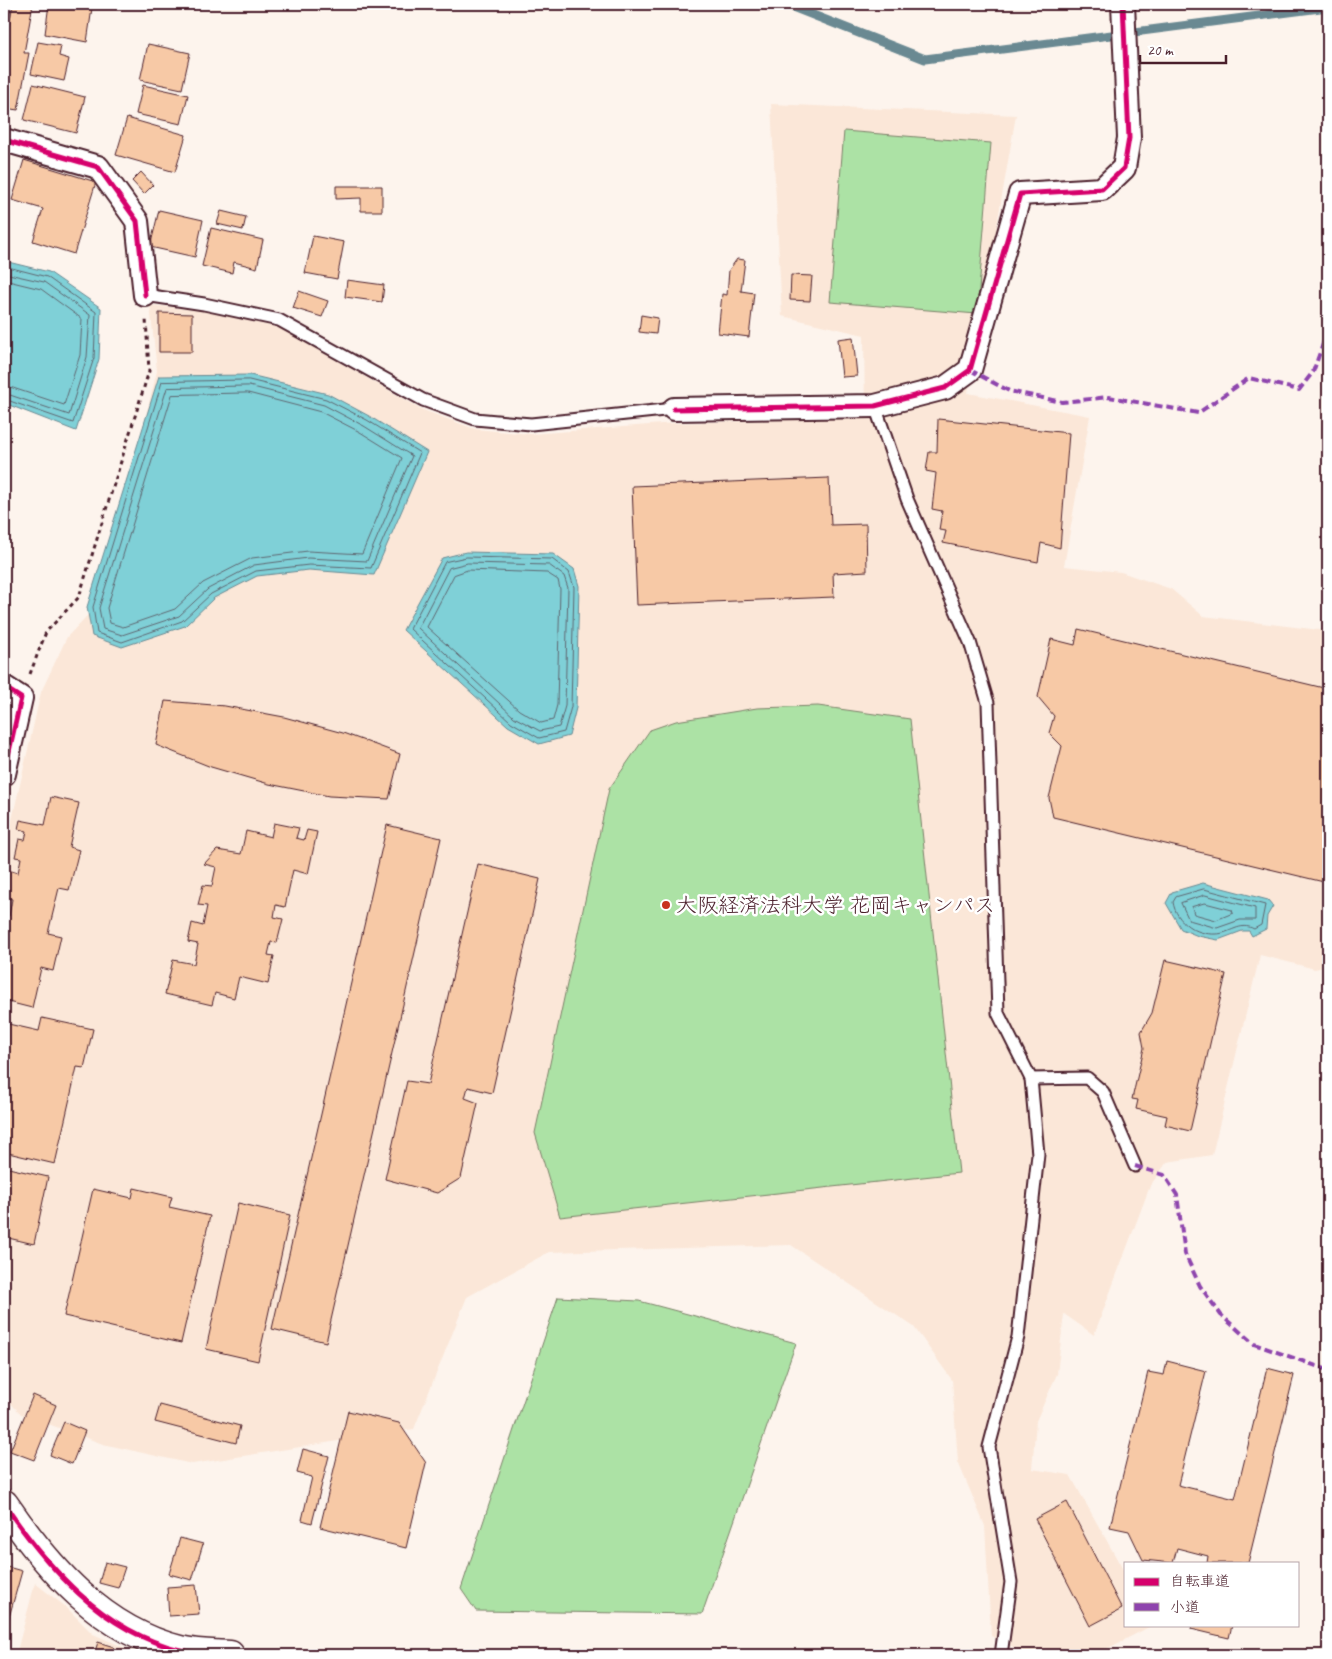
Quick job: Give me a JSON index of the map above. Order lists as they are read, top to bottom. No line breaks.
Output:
{"places":["大阪経済法科大学 花岡キャンパス"],"legend":["自転車道","小道"],"scale_bar":"20 m"}
